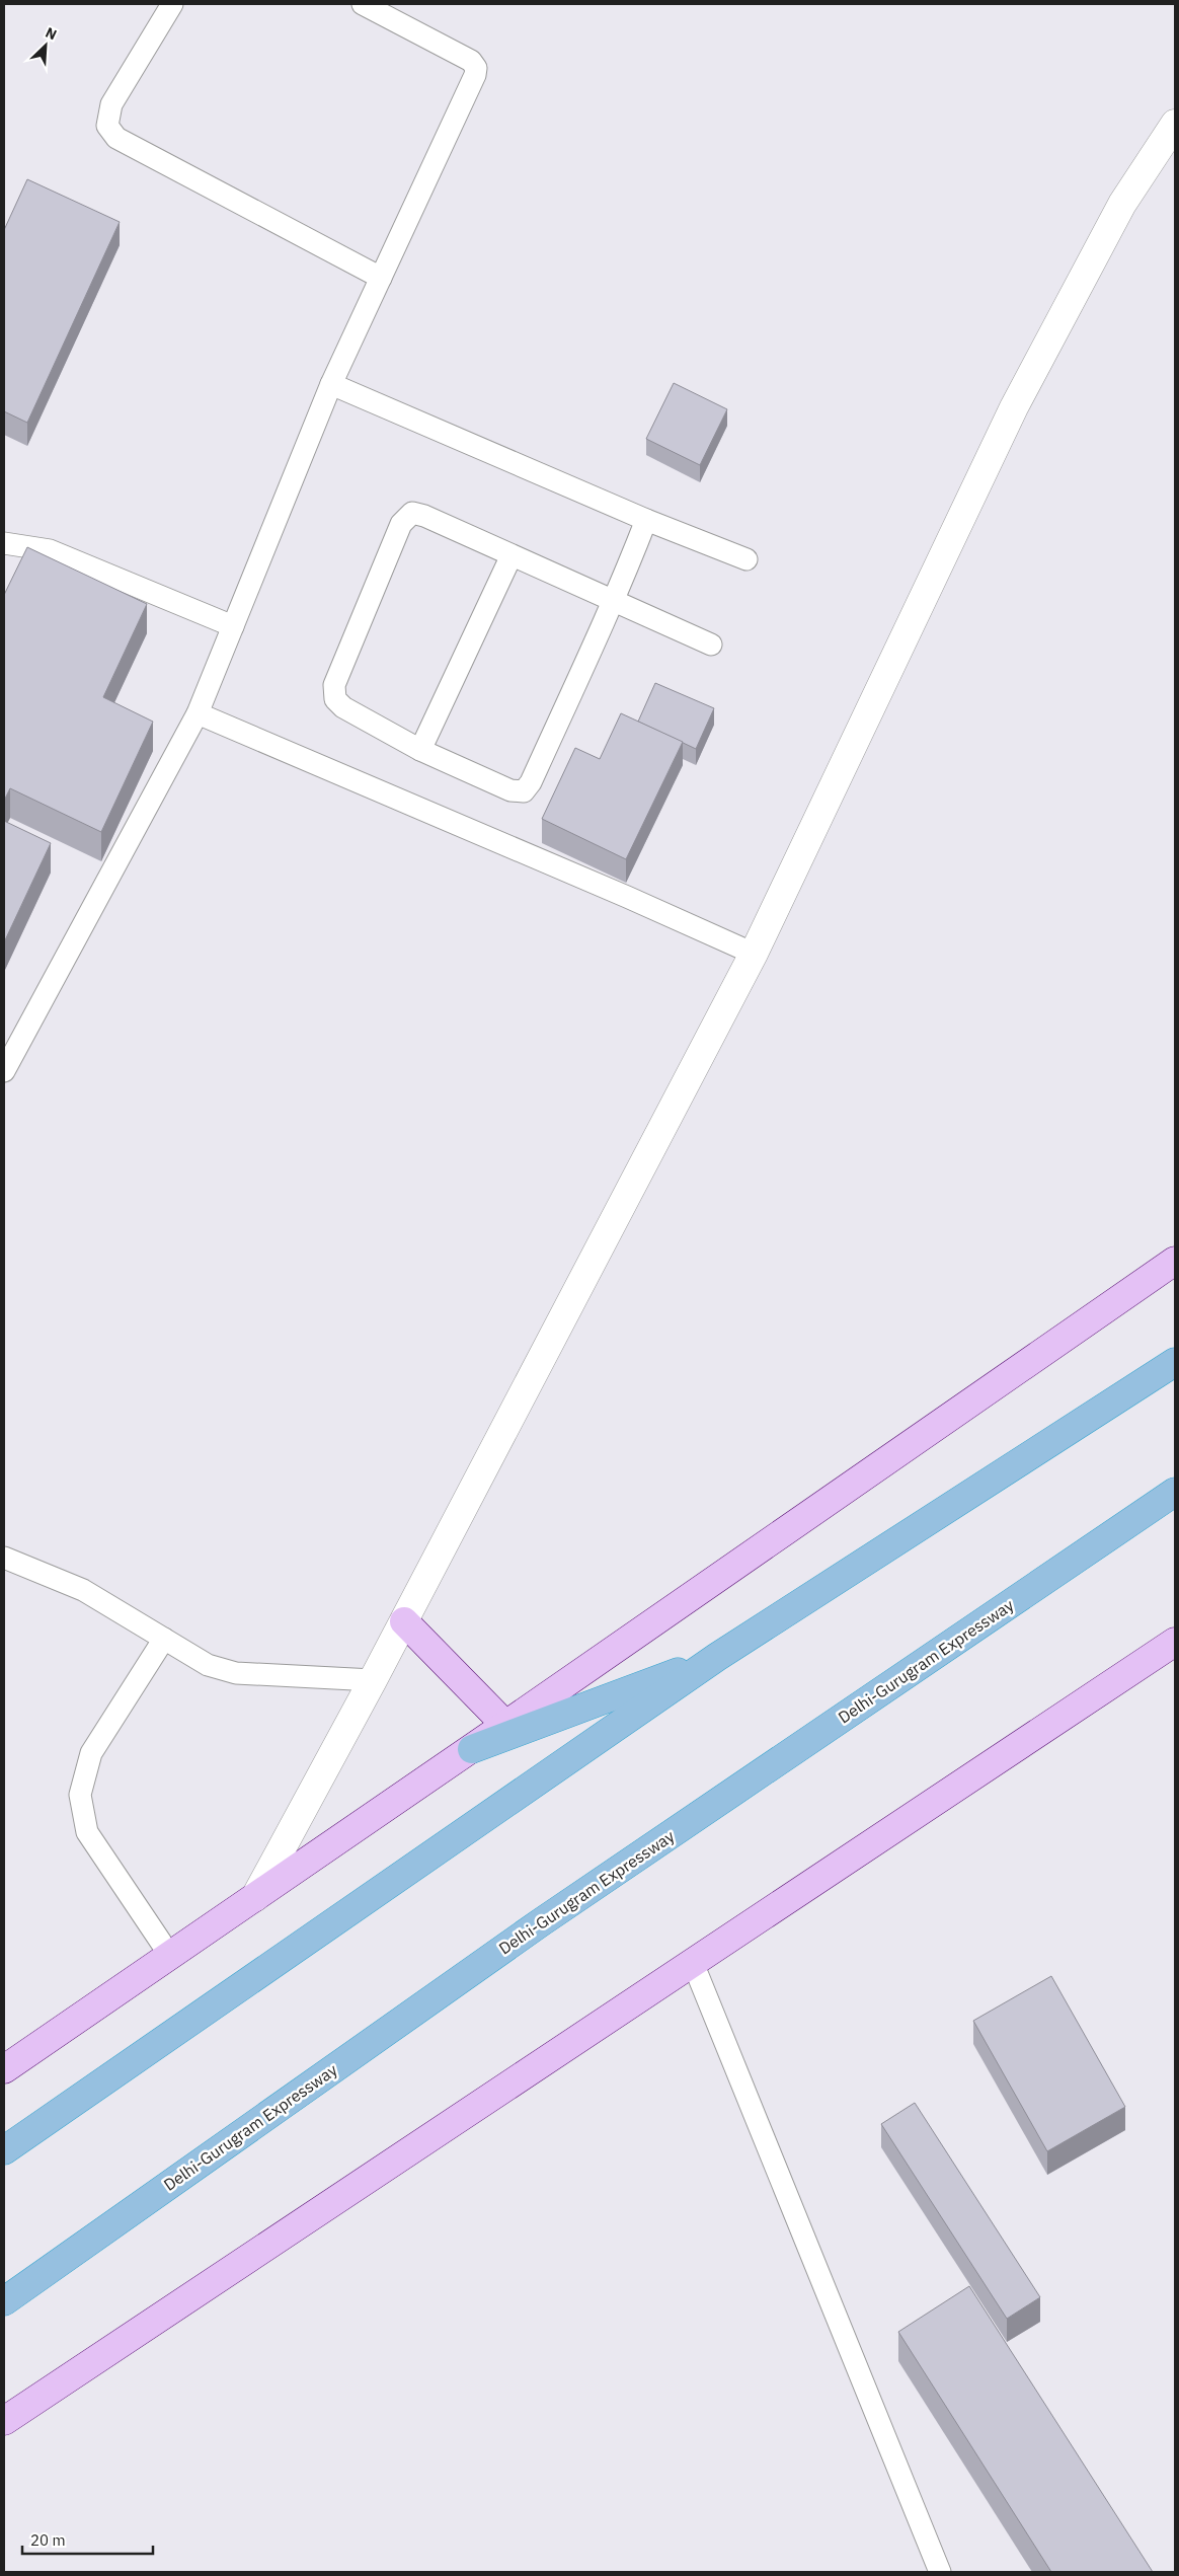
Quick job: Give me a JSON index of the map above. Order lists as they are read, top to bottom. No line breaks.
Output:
{"streets":{"highway":["Delhi-Gurugram Expressway"]},"scale_bar":"20 m","north":"top right"}
